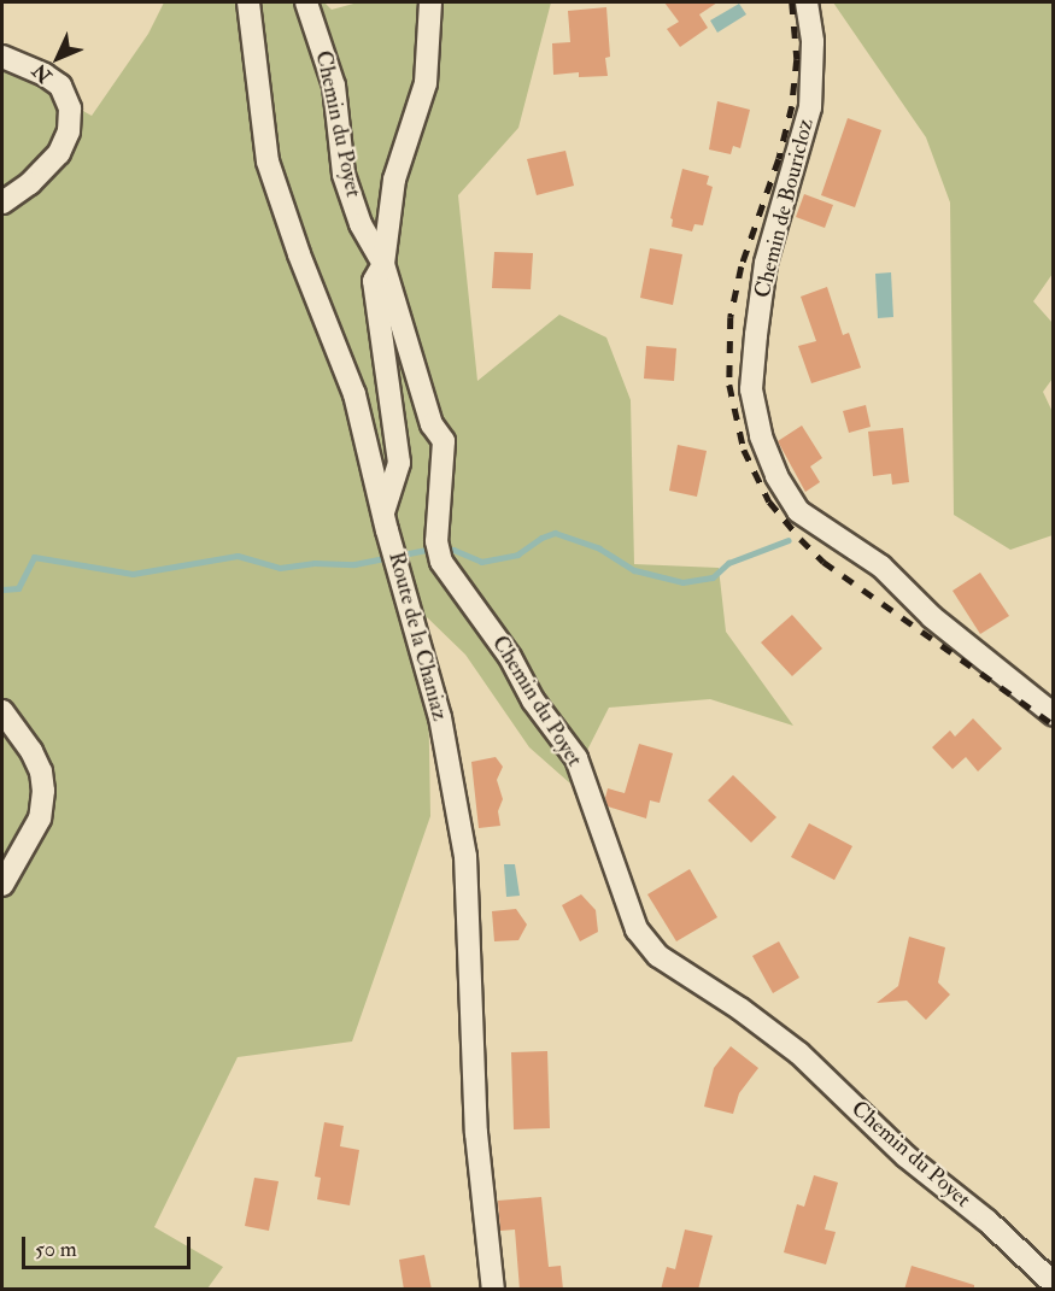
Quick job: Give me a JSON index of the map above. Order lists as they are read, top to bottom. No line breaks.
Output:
{"streets":{"street":["Chemin du Poyet","Chemin de Bouricloz","Route de la Chaniaz"]},"scale_bar":"50 m","north":"bottom left"}
